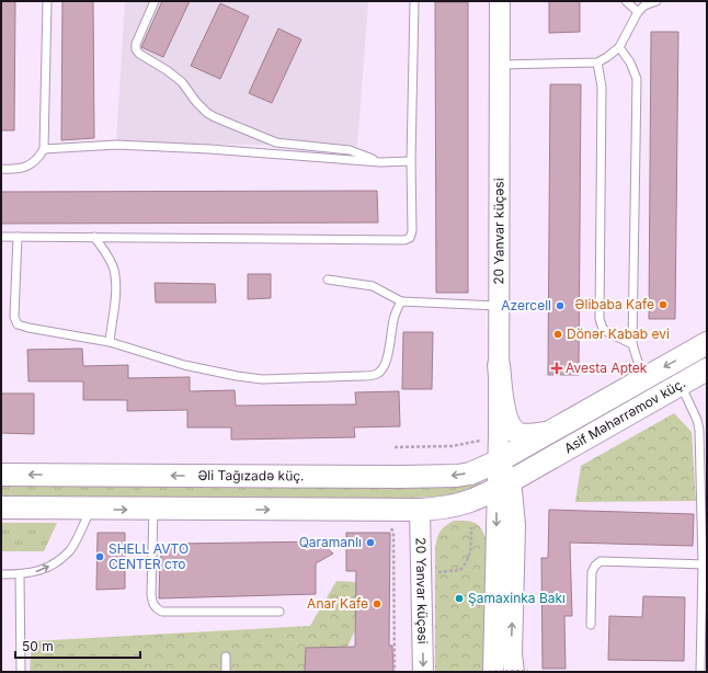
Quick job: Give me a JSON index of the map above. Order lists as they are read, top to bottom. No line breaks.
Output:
{"streets":{"main road":["Asif Məhərrəmov küç.","Əli Tağızadə küç."],"street":["20 Yanvar küçəsi"]},"crossings":[["20 Yanvar küçəsi","Asif Məhərrəmov küç."],["20 Yanvar küçəsi","Əli Tağızadə küç."],["Asif Məhərrəmov küç.","Əli Tağızadə küç."]],"places":{"other":["Əlibaba Kafe","Azercell","Dönər Kabab evi","Qaramanlı","SHELL AVTO CENTER сто","Şamaxinka Bakı","Anar Kafe"],"health":["Avesta Aptek"]},"scale_bar":"50 m"}
